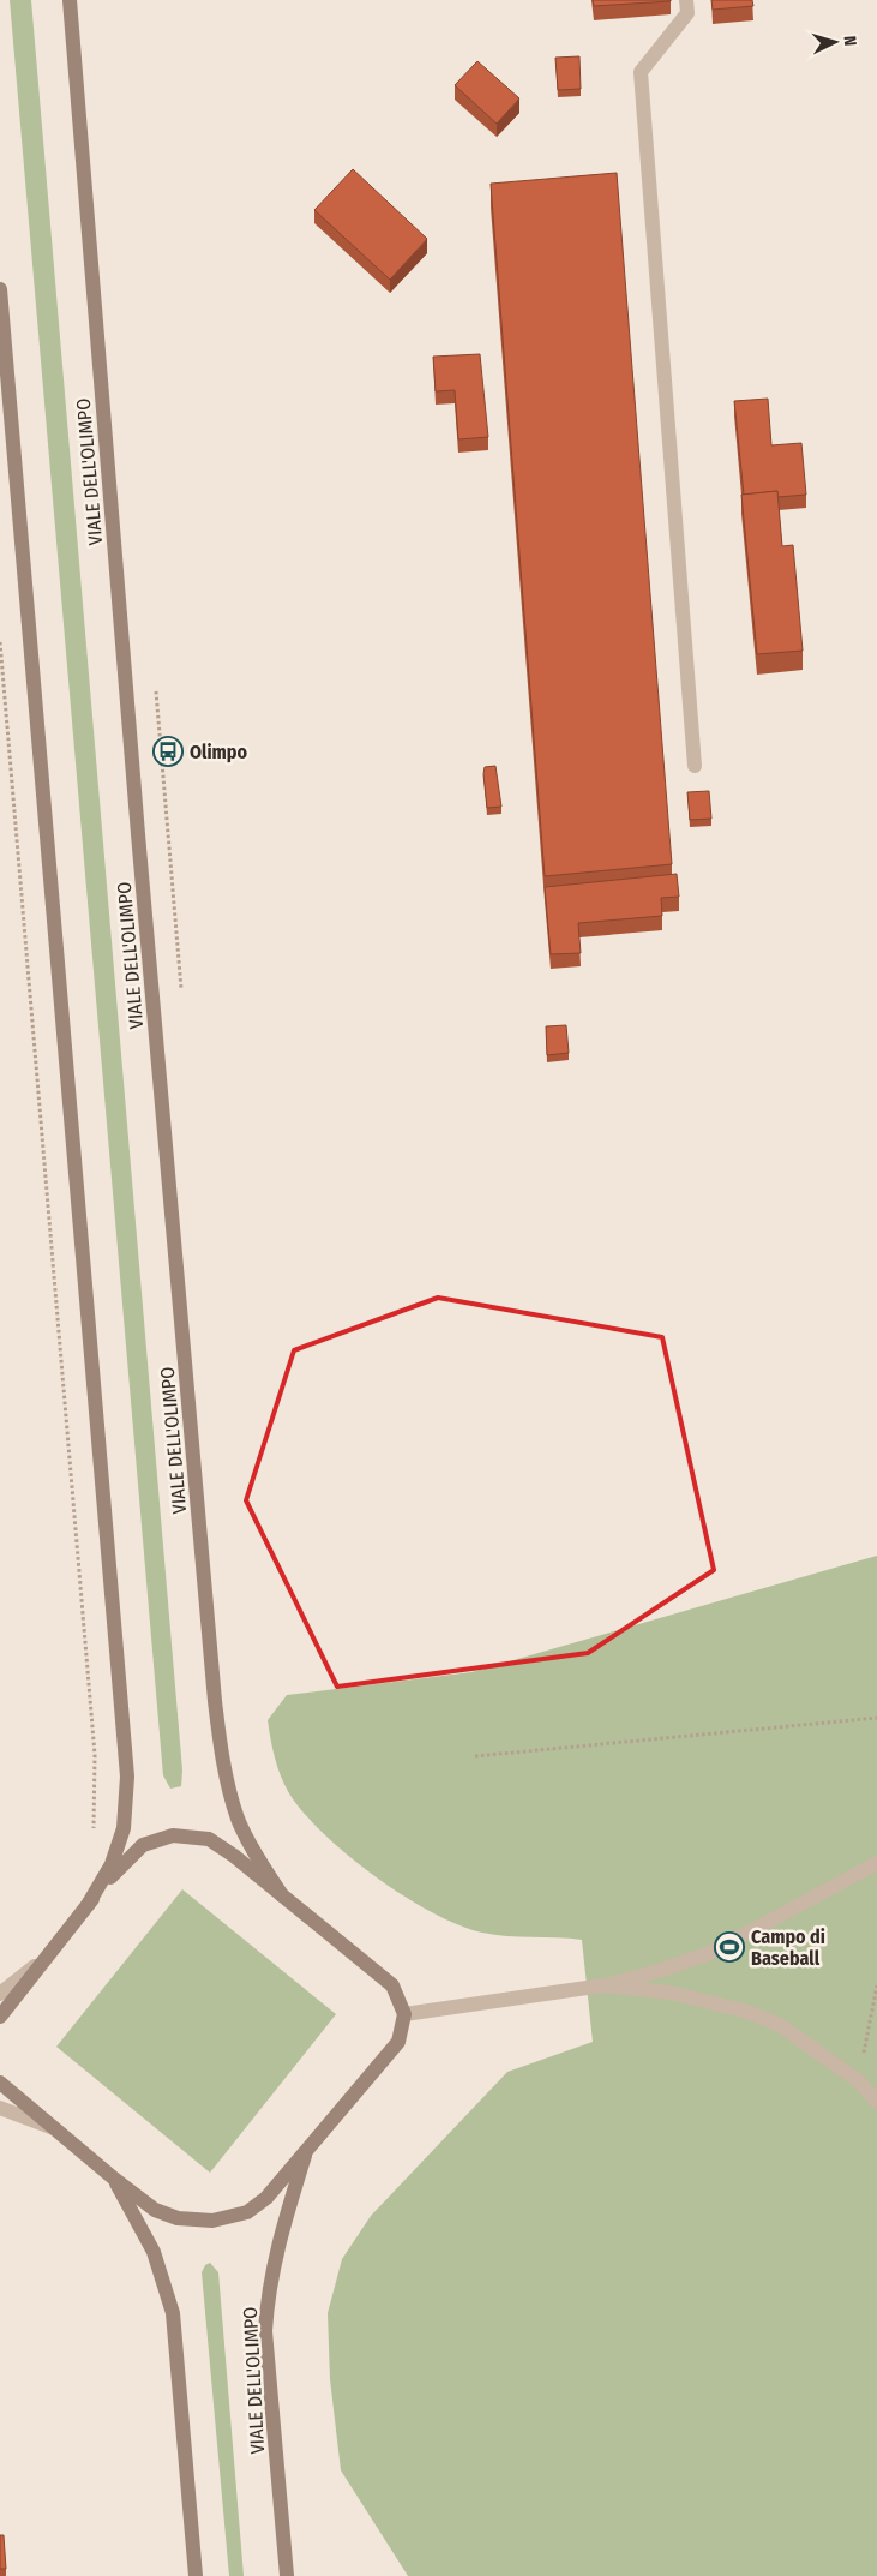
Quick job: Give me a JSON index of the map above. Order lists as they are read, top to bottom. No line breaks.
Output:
{"streets":{"street":["VIALE DELL'OLIMPO"]},"places":{"bus stop":["Olimpo"],"sports":["Campo di Baseball"]},"north":"right"}
